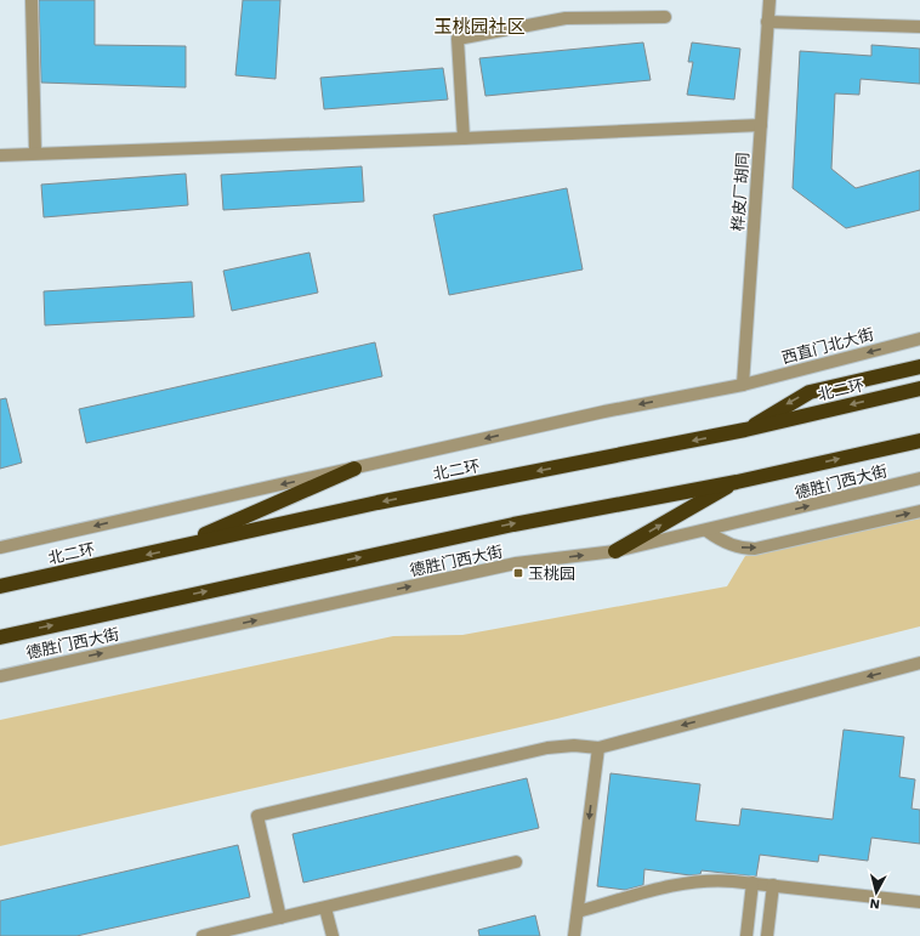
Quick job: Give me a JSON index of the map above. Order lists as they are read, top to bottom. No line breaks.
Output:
{"streets":{"highway":["北二环"],"street":["桦皮厂胡同","西直门北大街","德胜门西大街"]},"crossings":[["桦皮厂胡同","西直门北大街"]],"one_way":["西直门北大街","德胜门西大街"],"districts":["玉桃园社区"],"places":{"transit":["玉桃园"]},"north":"bottom"}
